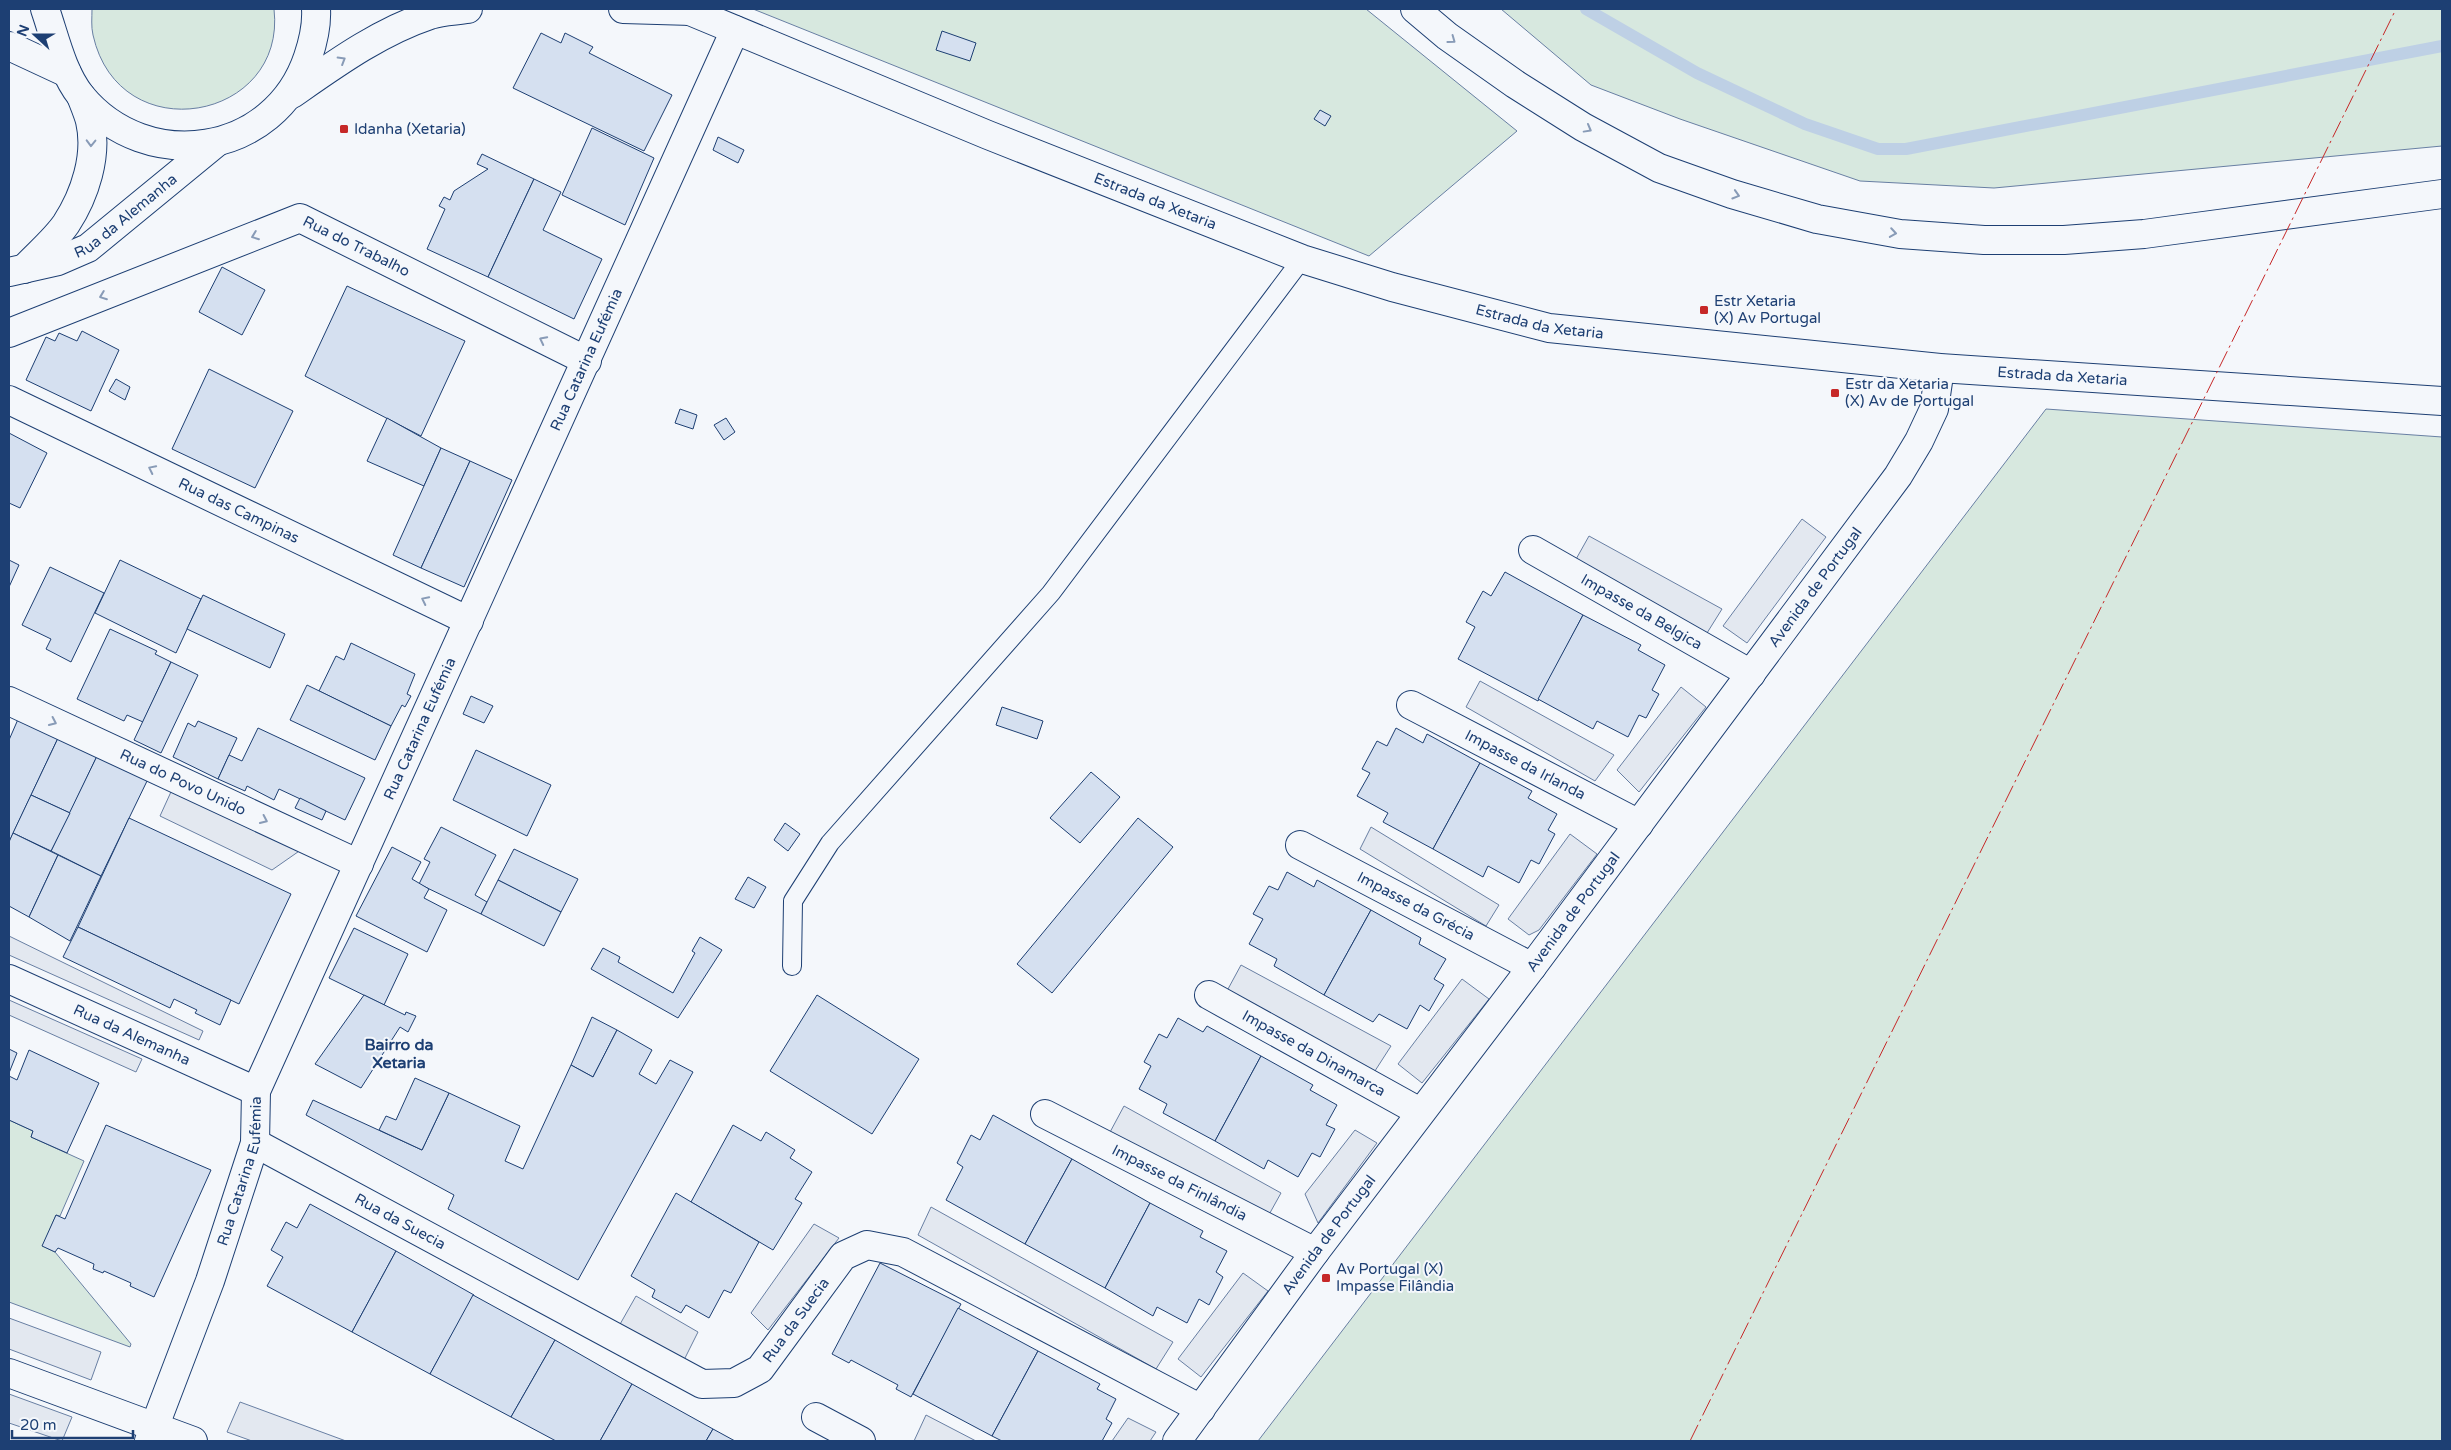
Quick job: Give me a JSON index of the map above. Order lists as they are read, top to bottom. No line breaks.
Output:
{"streets":{"main road":["Estrada da Xetaria","Rua da Alemanha","Rua do Trabalho","Rua Catarina Eufémia","Rua das Campinas","Avenida de Portugal","Impasse da Belgica","Impasse da Irlanda","Rua do Povo Unido","Impasse da Grécia","Impasse da Dinamarca","Impasse da Finlândia","Rua da Suecia"]},"crossings":[["Estrada da Xetaria","Rua Catarina Eufémia"],["Estrada da Xetaria","Avenida de Portugal"],["Rua da Alemanha","Rua Catarina Eufémia"],["Rua do Trabalho","Rua Catarina Eufémia"],["Rua Catarina Eufémia","Rua das Campinas"],["Rua Catarina Eufémia","Rua do Povo Unido"],["Rua Catarina Eufémia","Rua da Suecia"],["Avenida de Portugal","Impasse da Belgica"],["Avenida de Portugal","Impasse da Irlanda"],["Avenida de Portugal","Impasse da Grécia"],["Avenida de Portugal","Impasse da Dinamarca"],["Avenida de Portugal","Impasse da Finlândia"],["Avenida de Portugal","Rua da Suecia"]],"one_way":["Rua do Trabalho","Rua das Campinas","Rua do Povo Unido"],"districts":["Bairro da Xetaria"],"places":{"transit":["Idanha (Xetaria)","Estr Xetaria (X) Av Portugal","Estr da Xetaria (X) Av de Portugal","Av Portugal (X) Impasse Filândia"]},"scale_bar":"20 m","north":"left"}
